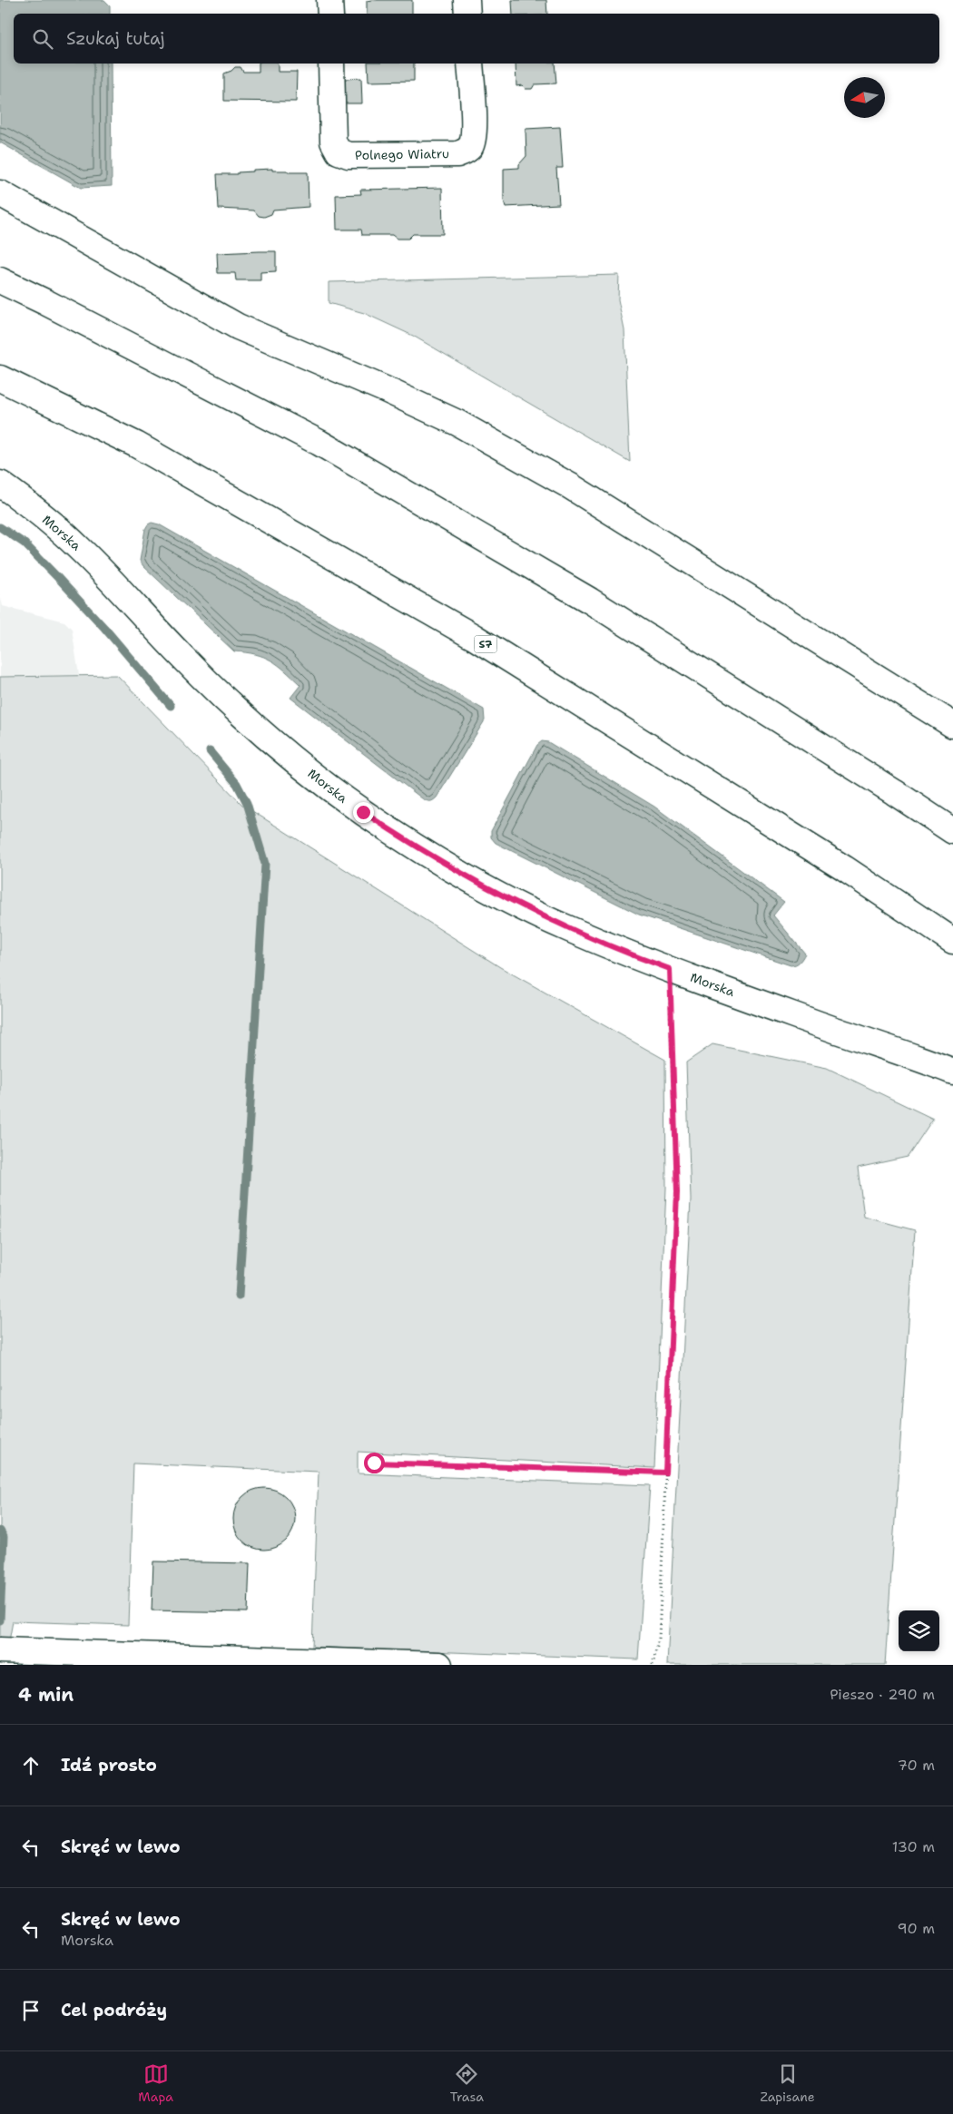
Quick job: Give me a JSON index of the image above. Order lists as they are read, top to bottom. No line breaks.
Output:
{"streets":{"main road":["Polnego Wiatru","Morska","S7"]},"north":"left","page":{"search":"Szukaj tutaj","heading":["4 min","Pieszo · 290 m"],"list":[["Idź prosto","70 m"],["Skręć w lewo","130 m"],["Skręć w lewo","Morska","90 m"],"Cel podróży"],"nav":["Mapa","Trasa","Zapisane"]}}
